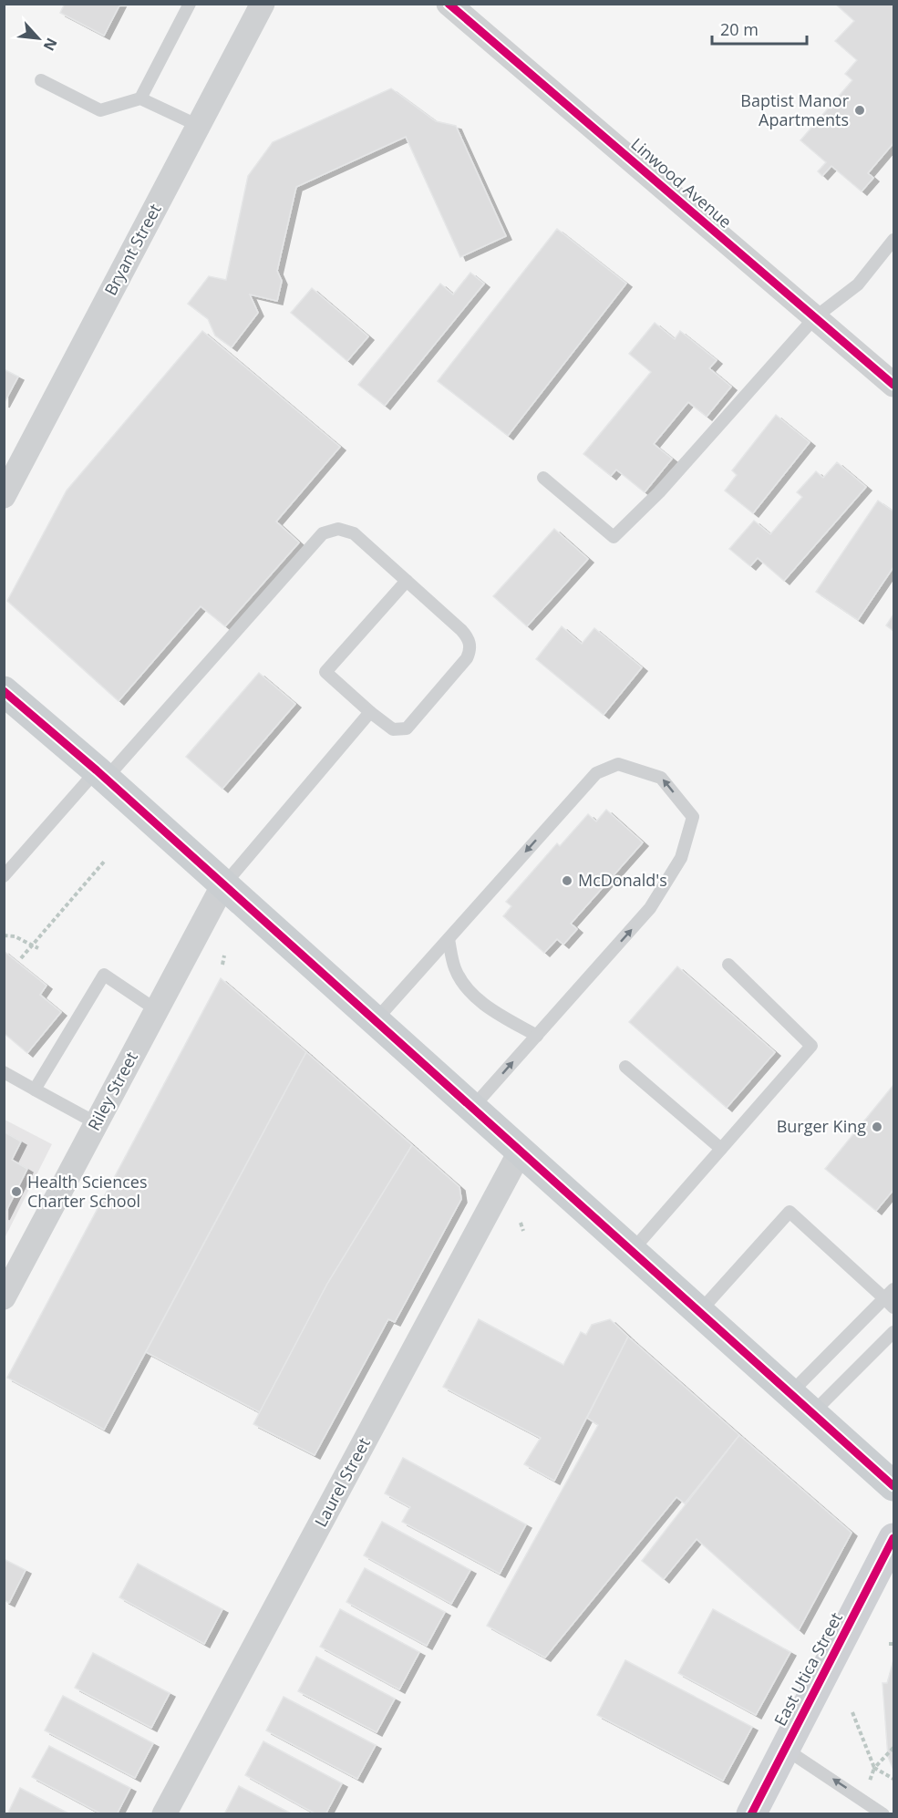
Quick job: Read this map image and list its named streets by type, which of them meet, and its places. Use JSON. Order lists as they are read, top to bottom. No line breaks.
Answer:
{"streets":{"street":["Linwood Avenue","Bryant Street","Riley Street","Laurel Street","East Utica Street"]},"places":["Baptist Manor Apartments","McDonald's","Burger King","Health Sciences Charter School"],"scale_bar":"20 m","north":"bottom right"}
